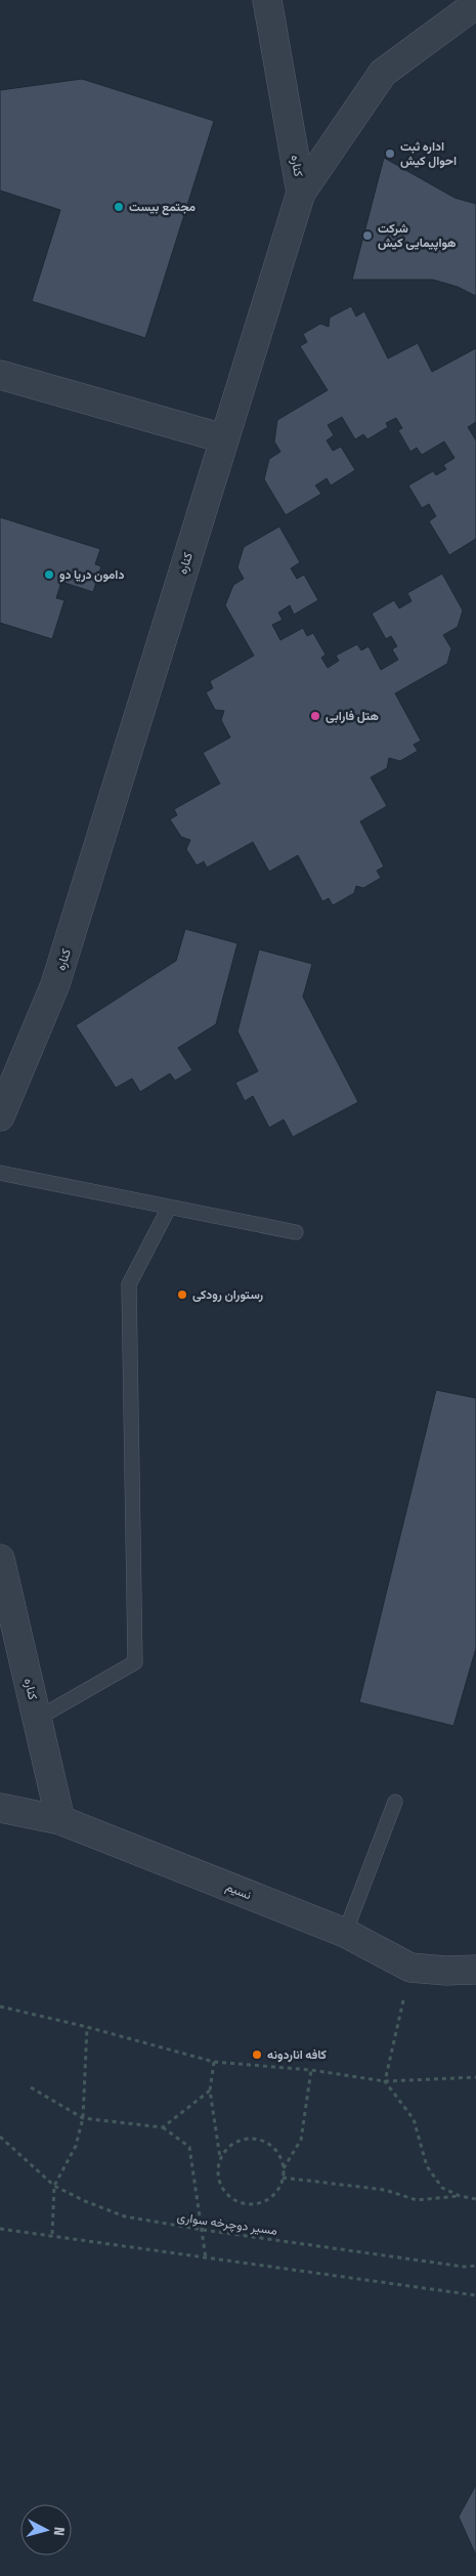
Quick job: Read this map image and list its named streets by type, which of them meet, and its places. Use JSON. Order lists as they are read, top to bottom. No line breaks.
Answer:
{"streets":{"street":["کناره","نسیم"],"path":["مسیر دوچرخه سواری"]},"crossings":[["کناره","نسیم"]],"places":["اداره ثبت احوال کیش","مجتمع بیست","شرکت هواپیمایی کیش","دامون دریا دو","هتل فارابی","رستوران رودکی","کافه اناردونه"],"north":"right"}
